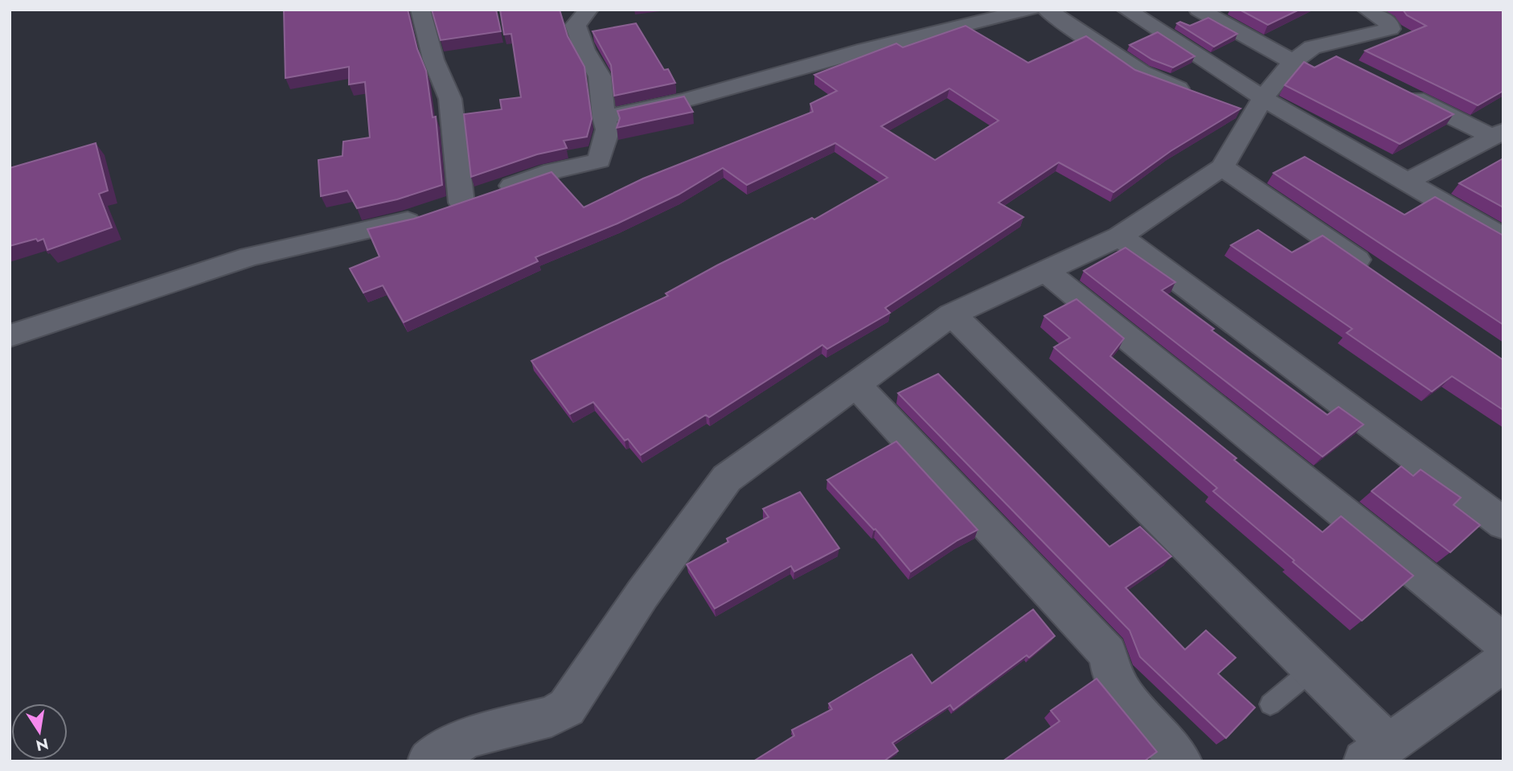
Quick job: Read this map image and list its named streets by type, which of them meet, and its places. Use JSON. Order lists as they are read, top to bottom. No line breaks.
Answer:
{"north":"bottom"}
